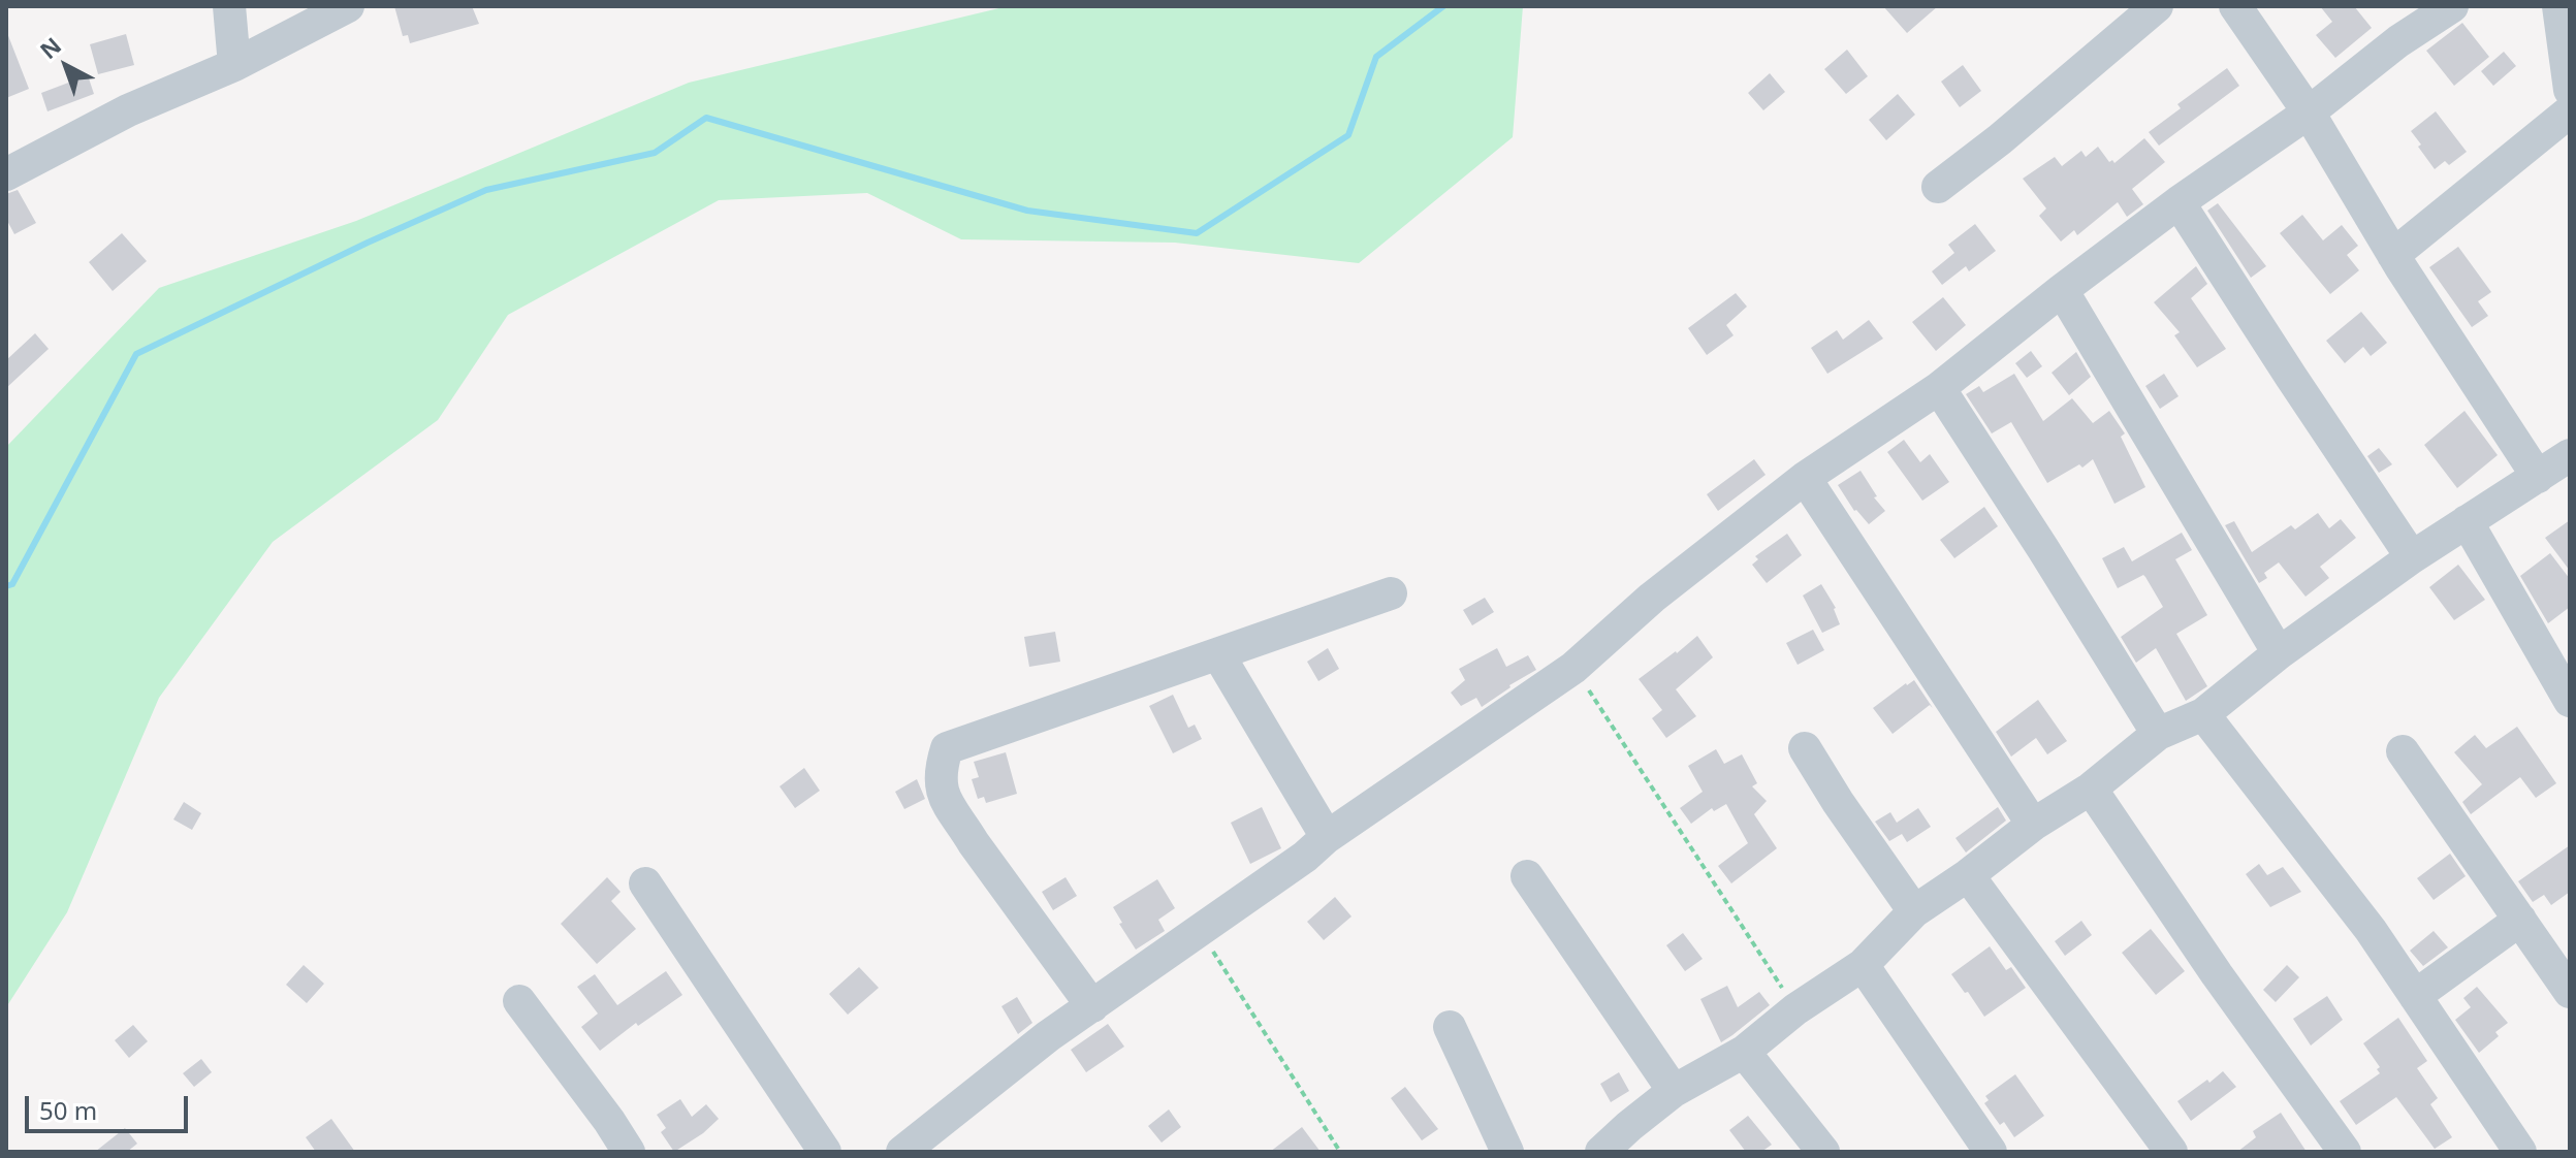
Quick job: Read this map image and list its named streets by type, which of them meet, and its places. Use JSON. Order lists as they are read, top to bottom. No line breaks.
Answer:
{"scale_bar":"50 m","north":"top left"}
